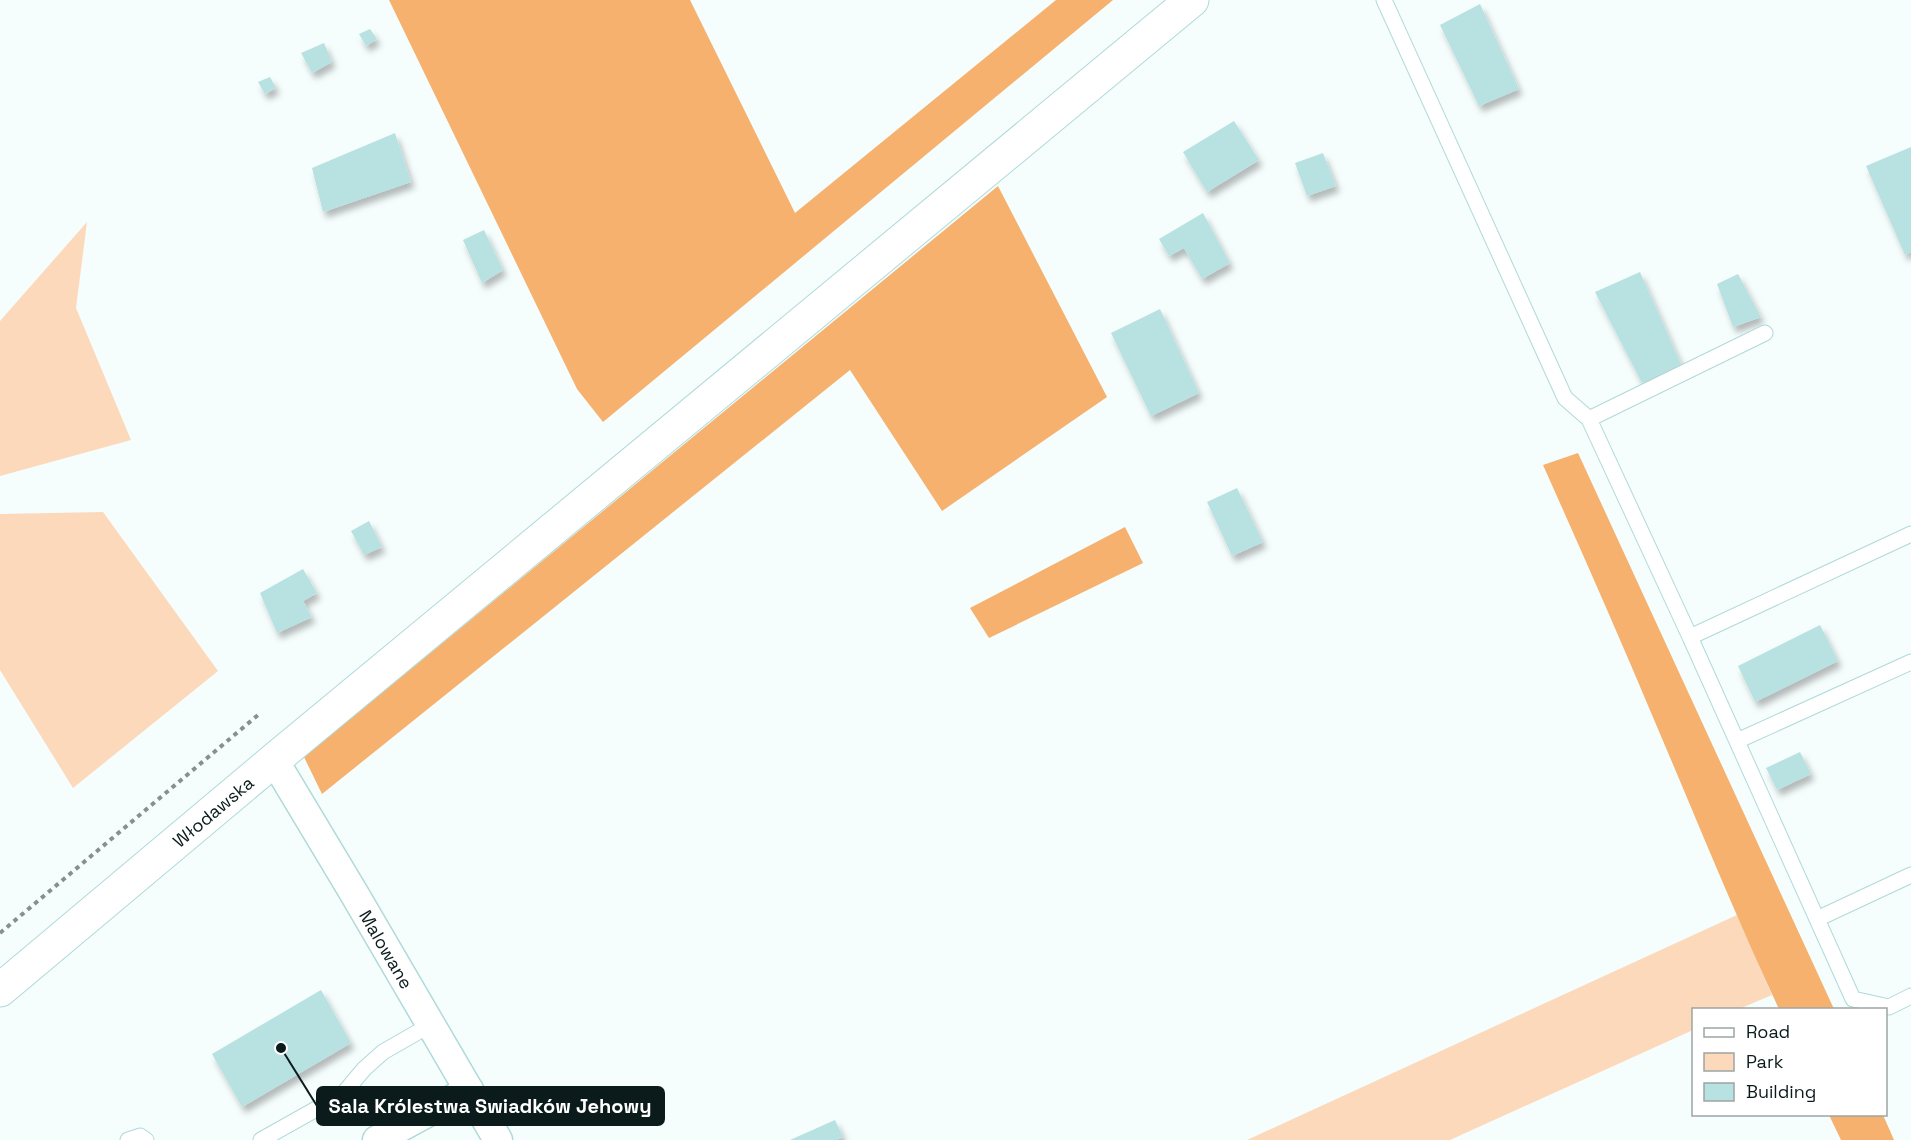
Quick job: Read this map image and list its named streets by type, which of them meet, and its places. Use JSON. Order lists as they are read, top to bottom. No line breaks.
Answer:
{"streets":{"main road":["Włodawska"],"street":["Malowane"]},"crossings":[["Włodawska","Malowane"]],"places":["Sala Królestwa Swiadków Jehowy"],"legend":["Road","Park","Building"]}
